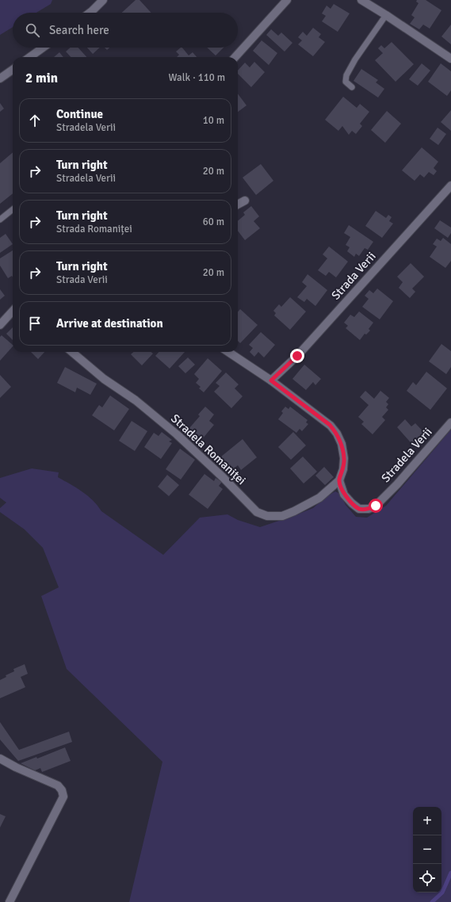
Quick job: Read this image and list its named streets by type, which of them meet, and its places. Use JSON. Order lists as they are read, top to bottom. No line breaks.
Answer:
{"streets":{"street":["Strada Verii","Stradela Romaniței","Stradela Verii"]},"crossings":[["Stradela Romaniței","Stradela Verii"]],"page":{"search":"Search here","heading":["2 min","Walk · 110 m"],"list":[["Continue","Stradela Verii","10 m"],["Turn right","Stradela Verii","20 m"],["Turn right","Strada Romaniței","60 m"],["Turn right","Strada Verii","20 m"],"Arrive at destination"],"map_buttons":["+","−"]}}
